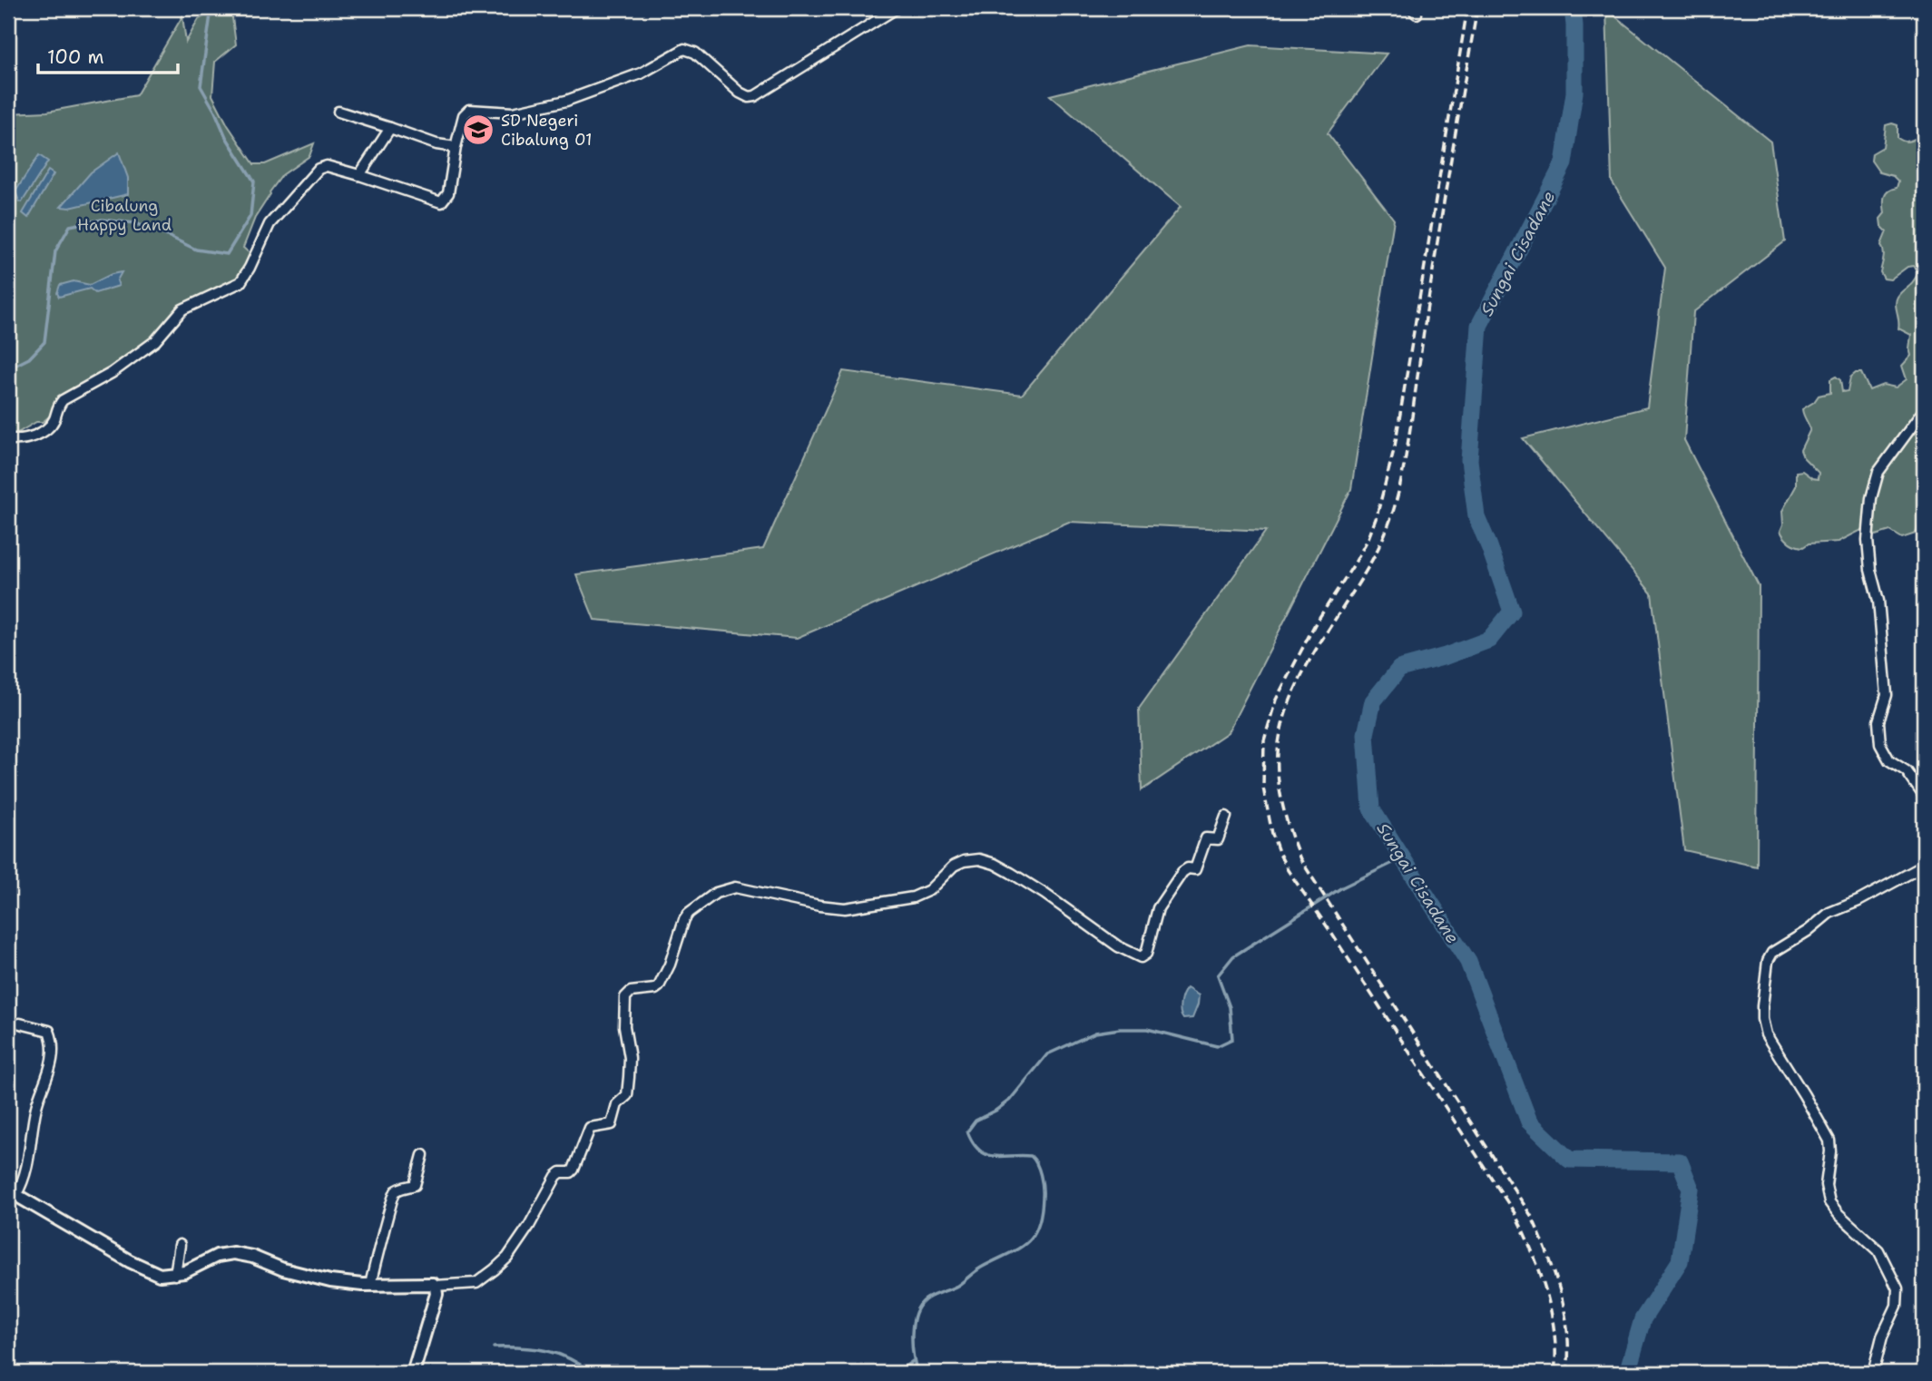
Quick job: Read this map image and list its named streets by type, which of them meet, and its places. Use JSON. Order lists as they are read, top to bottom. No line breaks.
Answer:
{"water":["Sungai Cisadane"],"parks":["Cibalung Happy Land"],"places":{"school or university":["SD Negeri Cibalung 01"]},"scale_bar":"100 m"}
